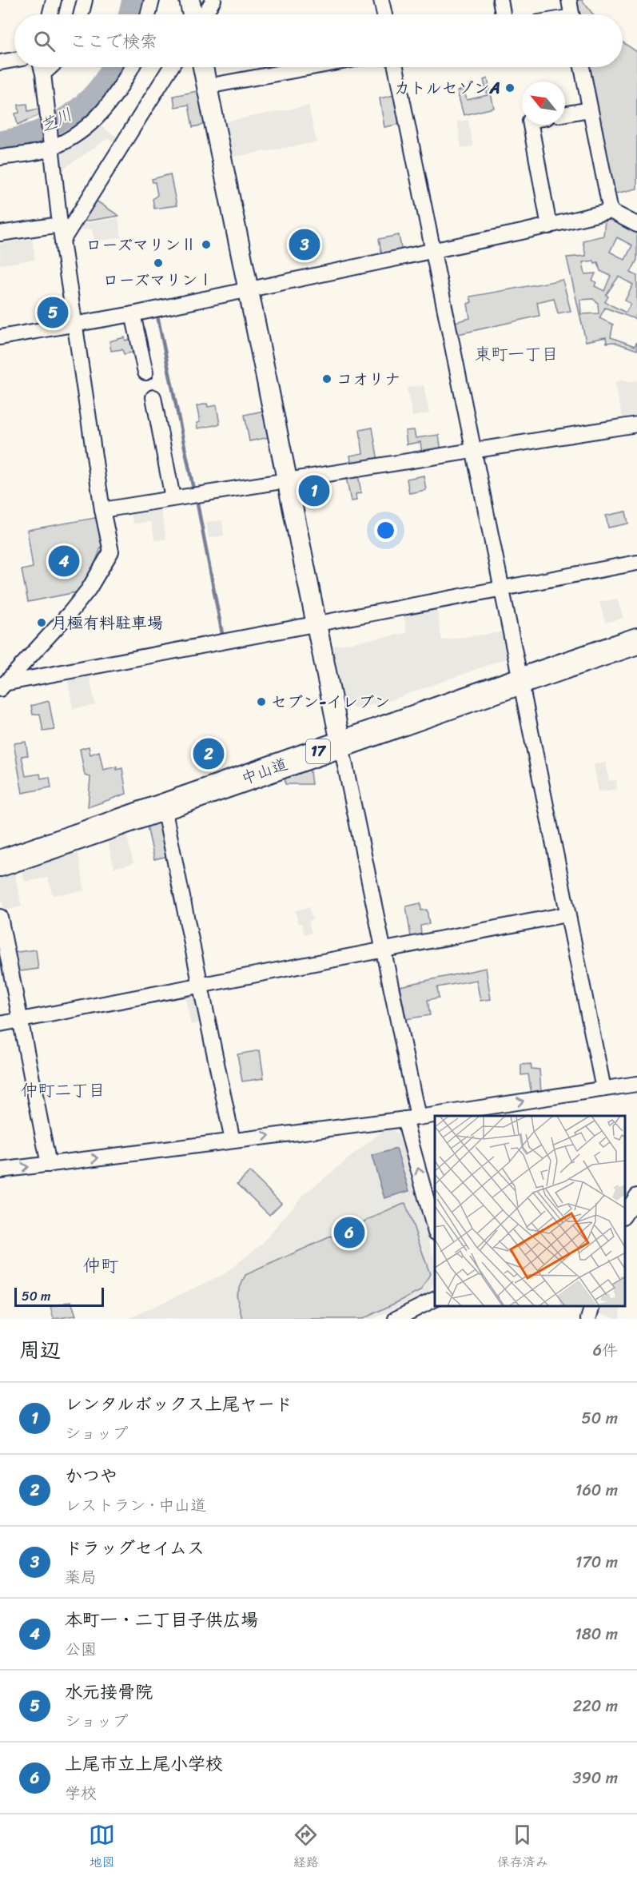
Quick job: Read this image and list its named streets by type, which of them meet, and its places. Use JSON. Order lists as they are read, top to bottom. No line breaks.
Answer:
{"streets":{"highway":["17","中山道"]},"districts":["東町一丁目","仲町二丁目","仲町"],"water":["芝川"],"places":["カトルセゾンA","ローズマリンⅡ","ローズマリンⅠ","コオリナ","月極有料駐車場","セブン-イレブン"],"scale_bar":"50 m","north":"top left","page":{"search":"ここで検索","pins":["3","5","1","4","2","6"],"scale":"50 m","heading":["周辺","6件"],"list":[{"mark":"1","name":"レンタルボックス上尾ヤード","note":"ショップ","value":"50 m"},{"mark":"2","name":"かつや","note":"レストラン · 中山道","value":"160 m"},{"mark":"3","name":"ドラッグセイムス","note":"薬局","value":"170 m"},{"mark":"4","name":"本町一・二丁目子供広場","note":"公園","value":"180 m"},{"mark":"5","name":"水元接骨院","note":"ショップ","value":"220 m"},{"mark":"6","name":"上尾市立上尾小学校","note":"学校","value":"390 m"}],"nav":["地図","経路","保存済み"]}}
